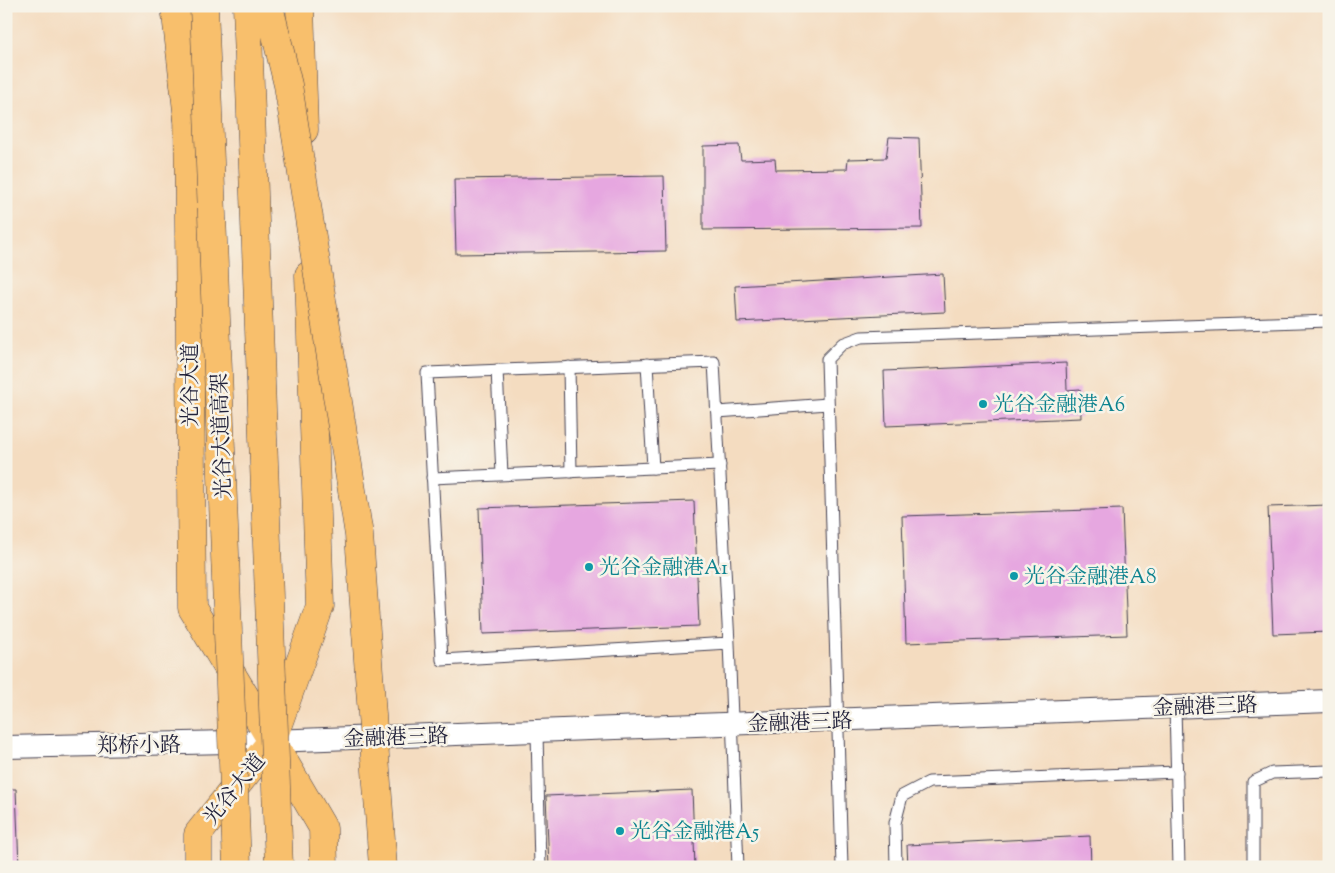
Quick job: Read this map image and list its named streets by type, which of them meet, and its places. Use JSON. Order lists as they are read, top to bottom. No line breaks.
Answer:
{"streets":{"main road":["光谷大道","光谷大道高架"],"street":["金融港三路","郑桥小路"]},"crossings":[["光谷大道","金融港三路"],["光谷大道","郑桥小路"],["金融港三路","郑桥小路"]],"places":["光谷金融港A6","光谷金融港A1","光谷金融港A8","光谷金融港A5"]}
